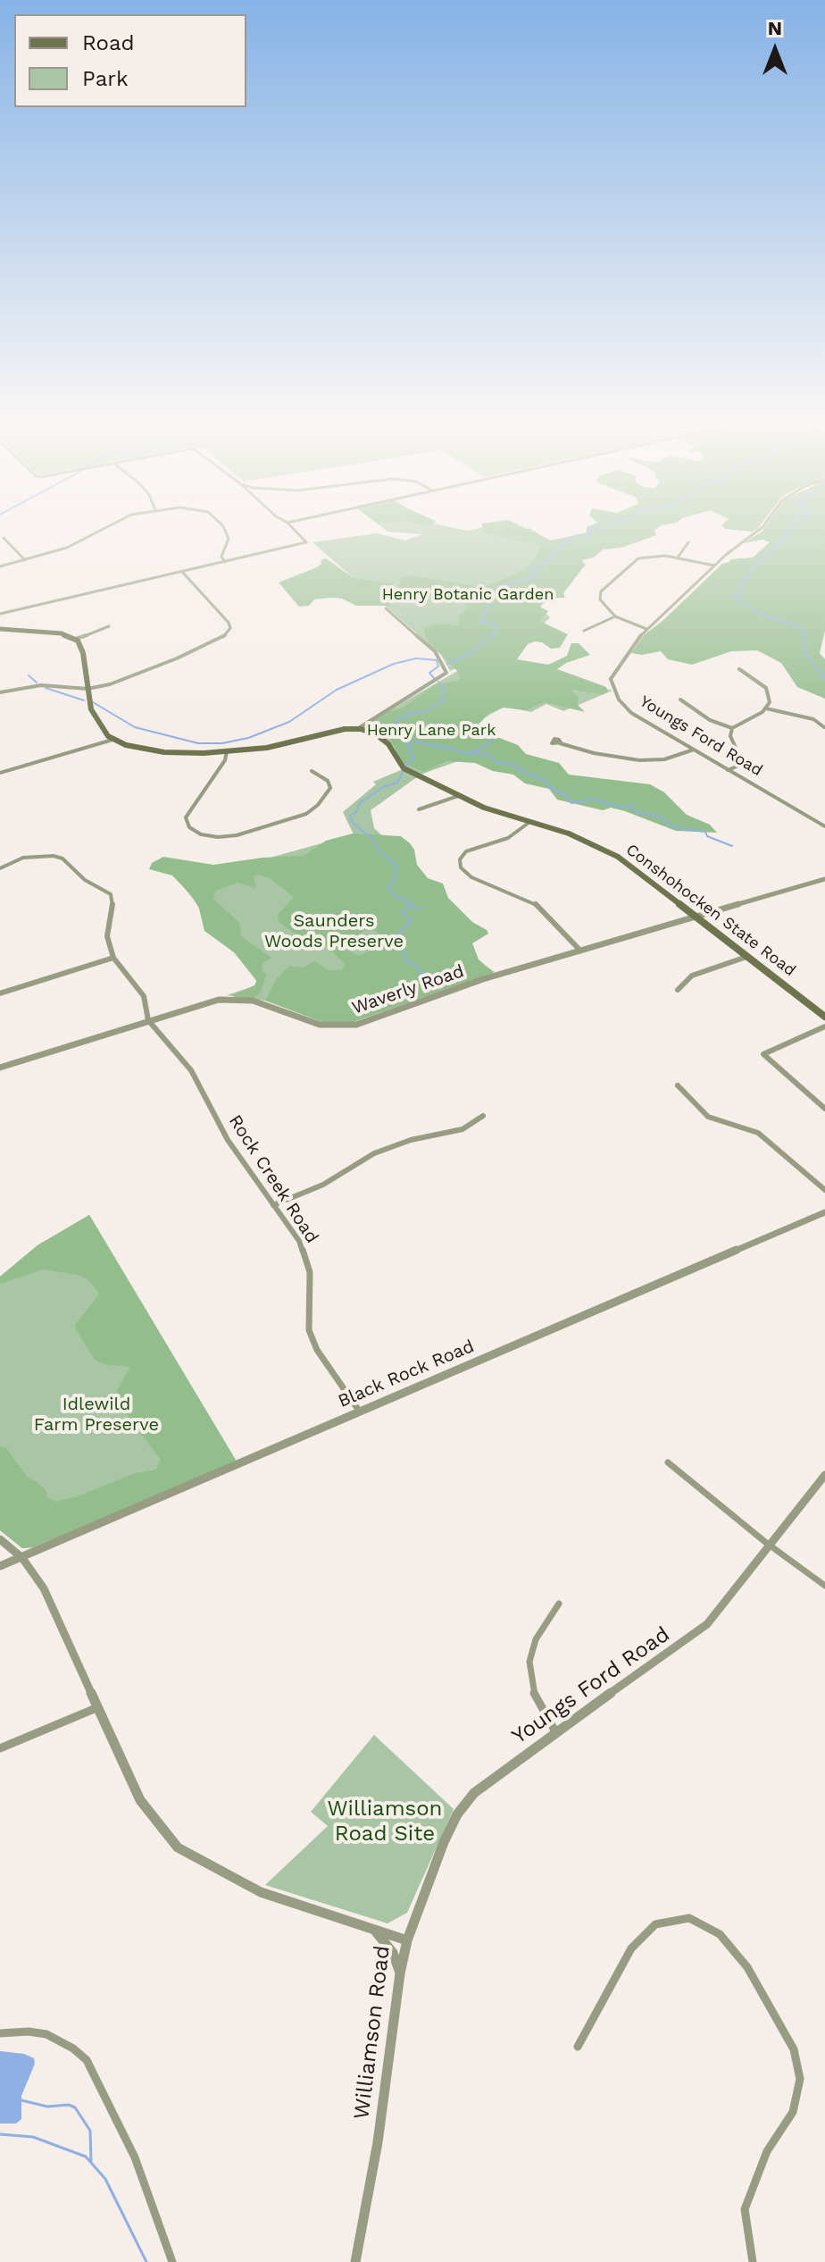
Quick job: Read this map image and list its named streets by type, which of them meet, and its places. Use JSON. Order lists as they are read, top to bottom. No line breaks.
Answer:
{"streets":{"main road":["Conshohocken State Road"],"street":["Youngs Ford Road","Waverly Road","Rock Creek Road","Black Rock Road","Williamson Road"]},"crossings":[["Youngs Ford Road","Williamson Road"],["Conshohocken State Road","Waverly Road"],["Waverly Road","Rock Creek Road"],["Rock Creek Road","Black Rock Road"],["Black Rock Road","Williamson Road"]],"parks":["Henry Botanic Garden","Henry Lane Park","Saunders Woods Preserve","Idlewild Farm Preserve","Williamson Road Site"],"legend":["Road","Park"],"north":"top"}
